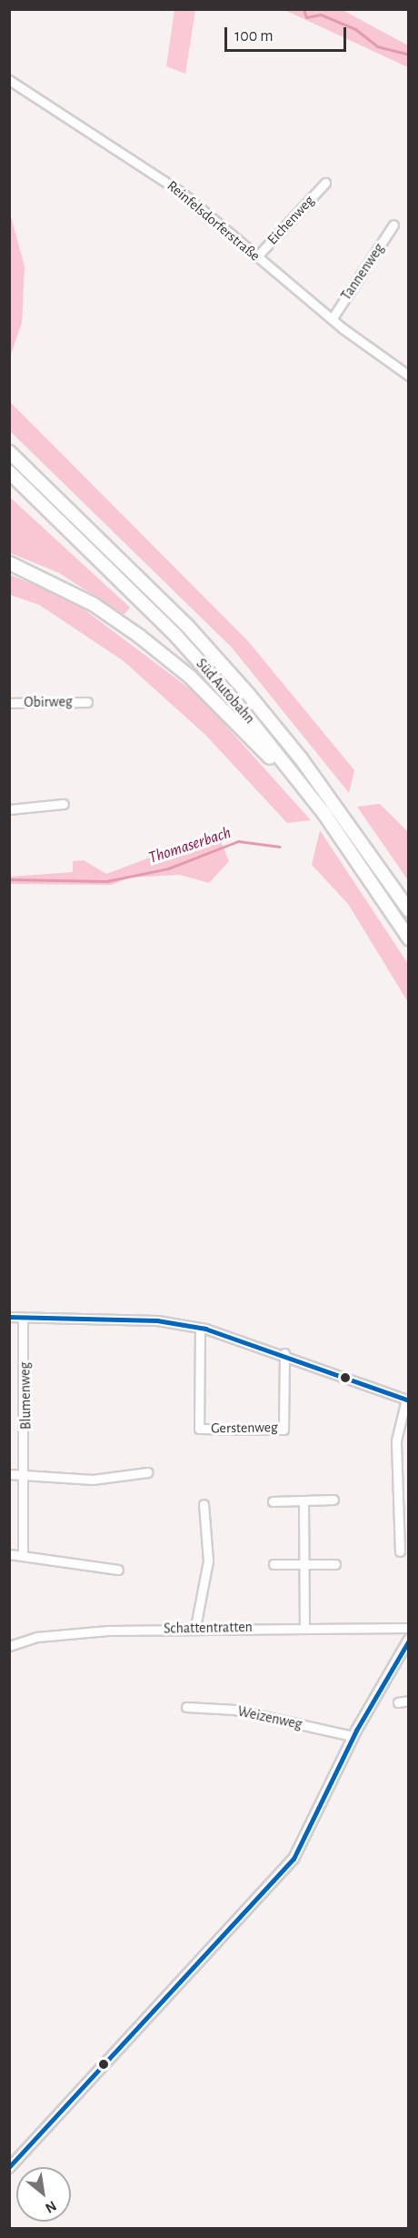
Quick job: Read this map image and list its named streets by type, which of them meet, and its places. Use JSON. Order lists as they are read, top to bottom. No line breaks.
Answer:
{"streets":{"highway":["Süd Autobahn"],"street":["Eichenweg","Reinfelsdorferstraße","Tannenweg","Obirweg","Blumenweg","Gerstenweg","Schattentratten","Weizenweg"]},"crossings":[["Eichenweg","Reinfelsdorferstraße"],["Reinfelsdorferstraße","Tannenweg"]],"water":["Thomaserbach"],"scale_bar":"100 m","north":"bottom right"}
